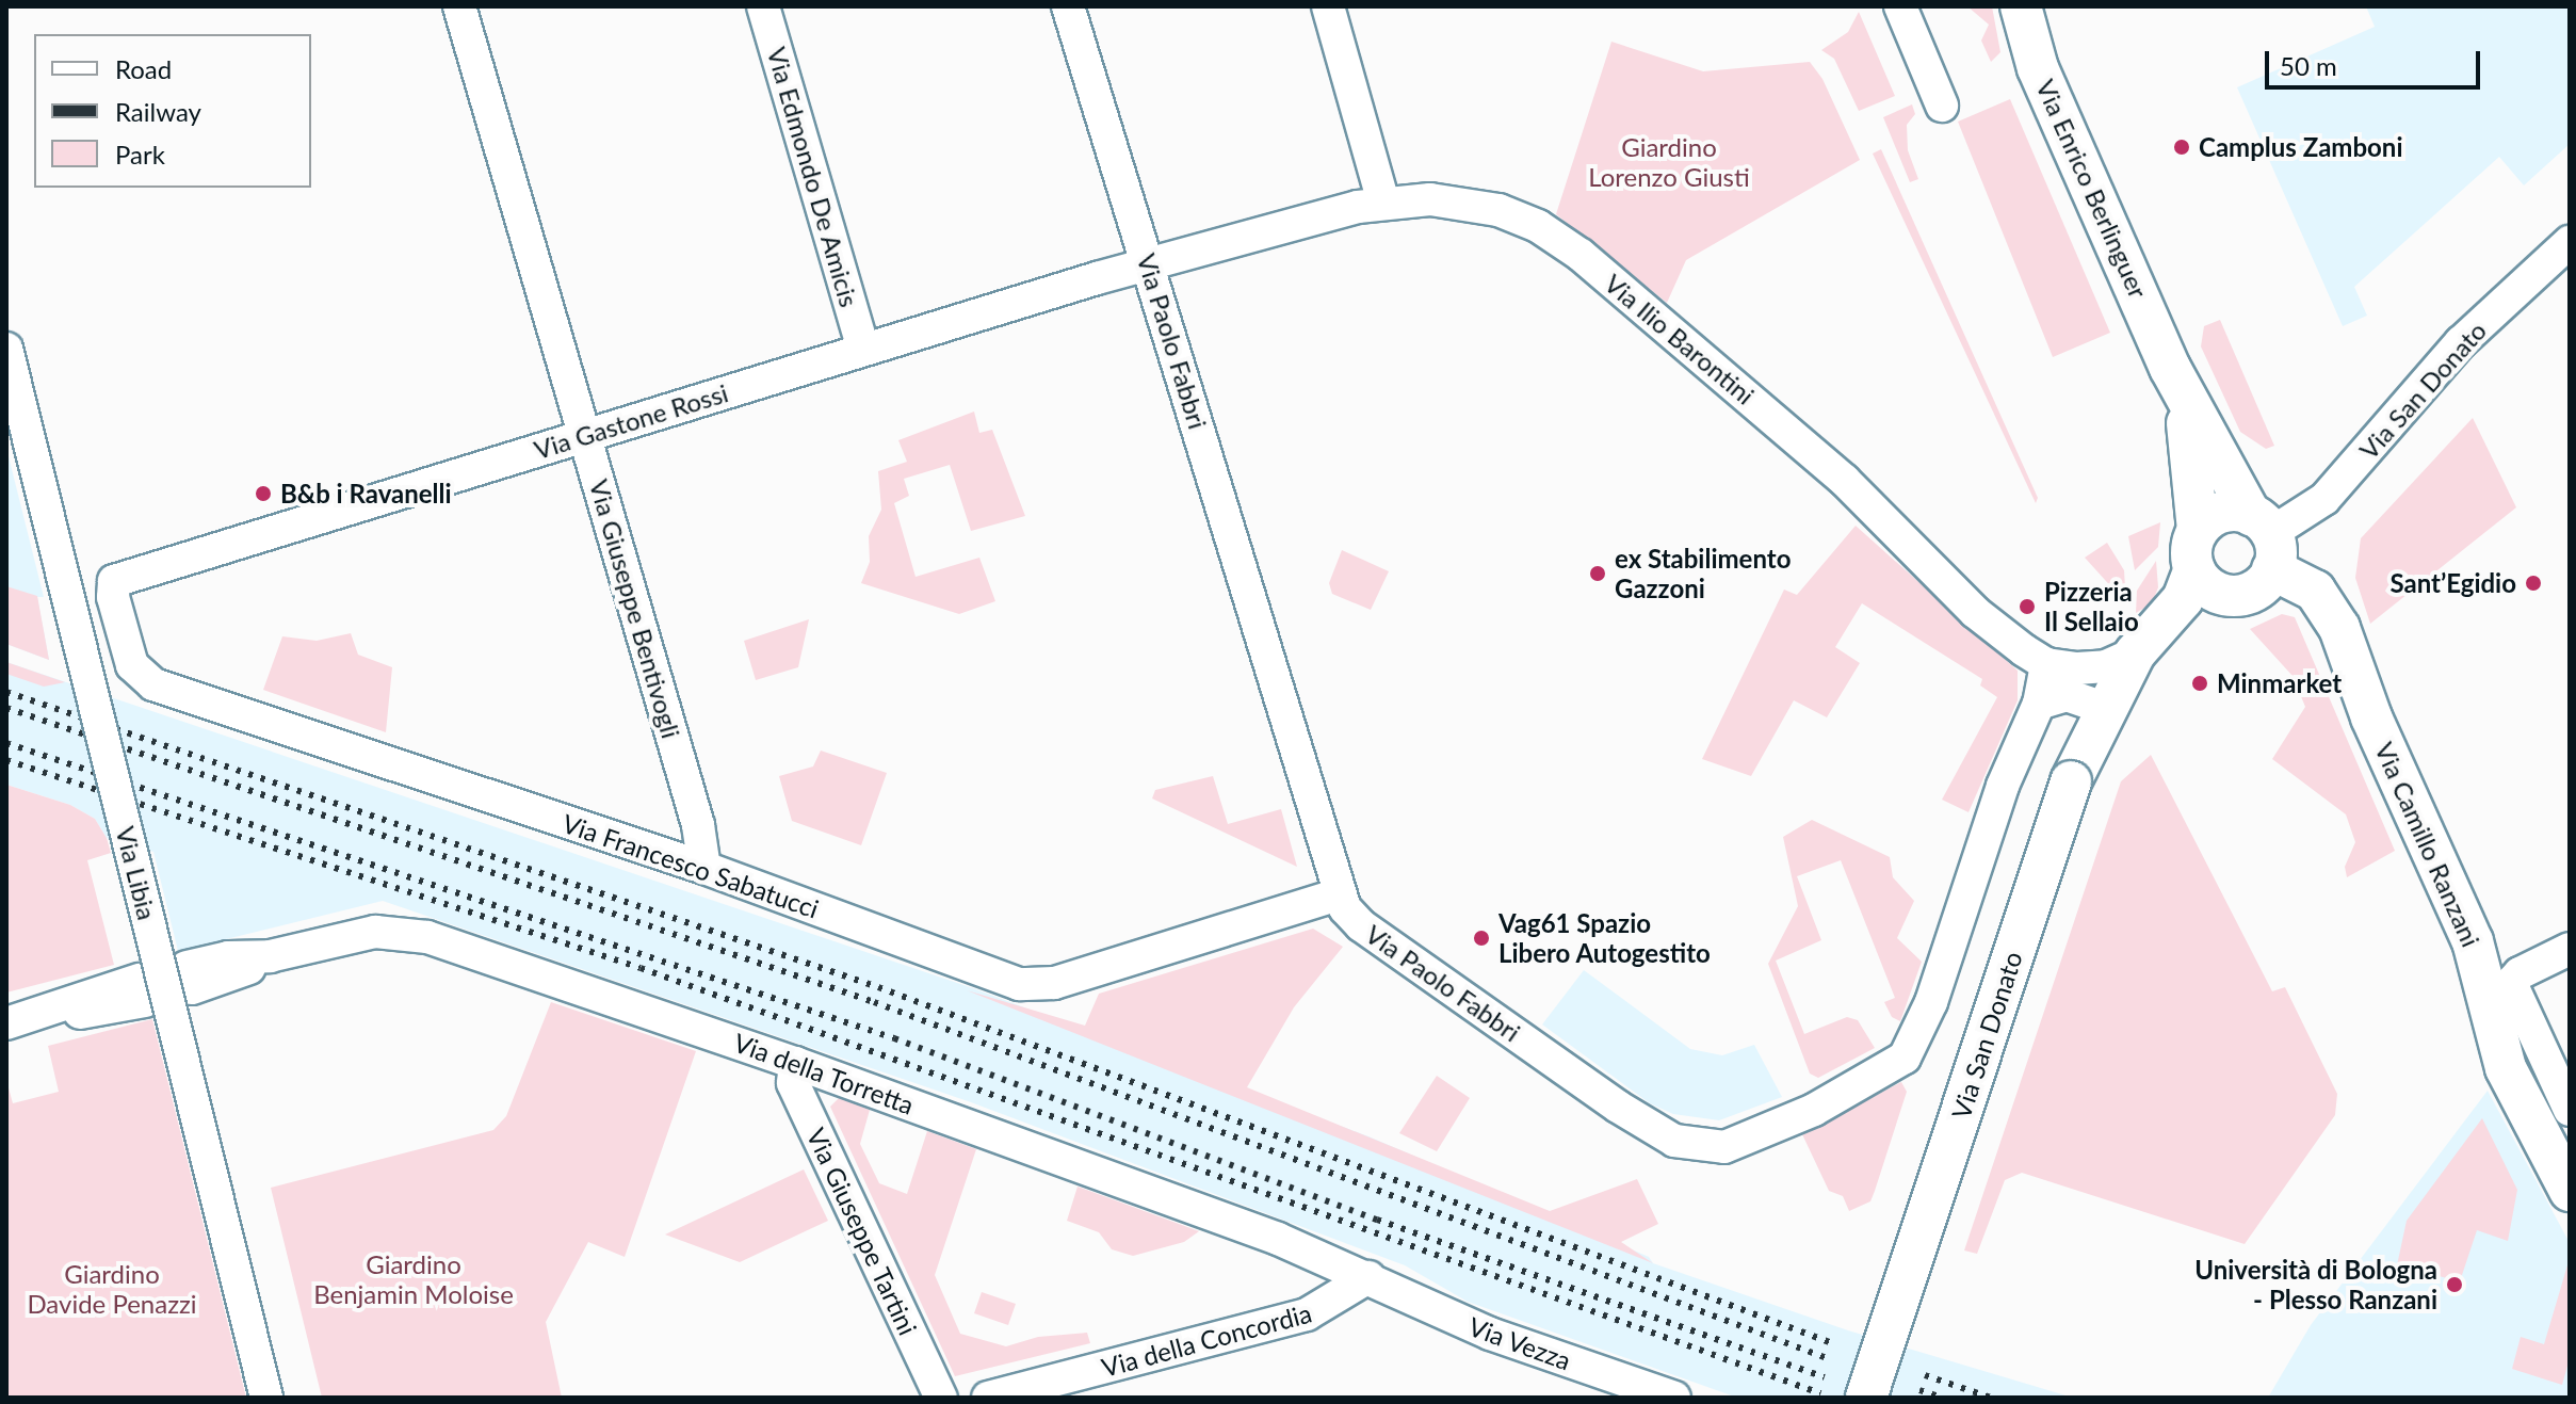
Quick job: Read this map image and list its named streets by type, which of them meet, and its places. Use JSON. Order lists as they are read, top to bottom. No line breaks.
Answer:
{"streets":{"main road":["Via Enrico Berlinguer","Via San Donato","Via Camillo Ranzani"],"street":["Via Edmondo De Amicis","Via Ilio Barontini","Via Paolo Fabbri","Via Gastone Rossi","Via Giuseppe Bentivogli","Via Francesco Sabatucci","Via Libia","Via della Torretta","Via Giuseppe Tartini","Via della Concordia","Via Vezza"]},"crossings":[["Via Edmondo De Amicis","Via Gastone Rossi"],["Via Enrico Berlinguer","Via San Donato"],["Via Enrico Berlinguer","Via Camillo Ranzani"],["Via Ilio Barontini","Via Paolo Fabbri"],["Via Ilio Barontini","Via Gastone Rossi"],["Via Paolo Fabbri","Via Gastone Rossi"],["Via Paolo Fabbri","Via Francesco Sabatucci"],["Via San Donato","Via Camillo Ranzani"],["Via Gastone Rossi","Via Giuseppe Bentivogli"],["Via Gastone Rossi","Via Francesco Sabatucci"],["Via Giuseppe Bentivogli","Via Francesco Sabatucci"],["Via della Torretta","Via Giuseppe Tartini"],["Via della Torretta","Via della Concordia"],["Via della Torretta","Via Vezza"],["Via della Concordia","Via Vezza"]],"parks":["Giardino Lorenzo Giusti","Giardino Benjamin Moloise","Giardino Davide Penazzi"],"places":["Camplus Zamboni","B&b i Ravanelli","ex Stabilimento Gazzoni","Sant’Egidio","Pizzeria Il Sellaio","Minmarket","Vag61 Spazio Libero Autogestito","Università di Bologna - Plesso Ranzani"],"legend":["Road","Railway","Park"],"scale_bar":"50 m"}
